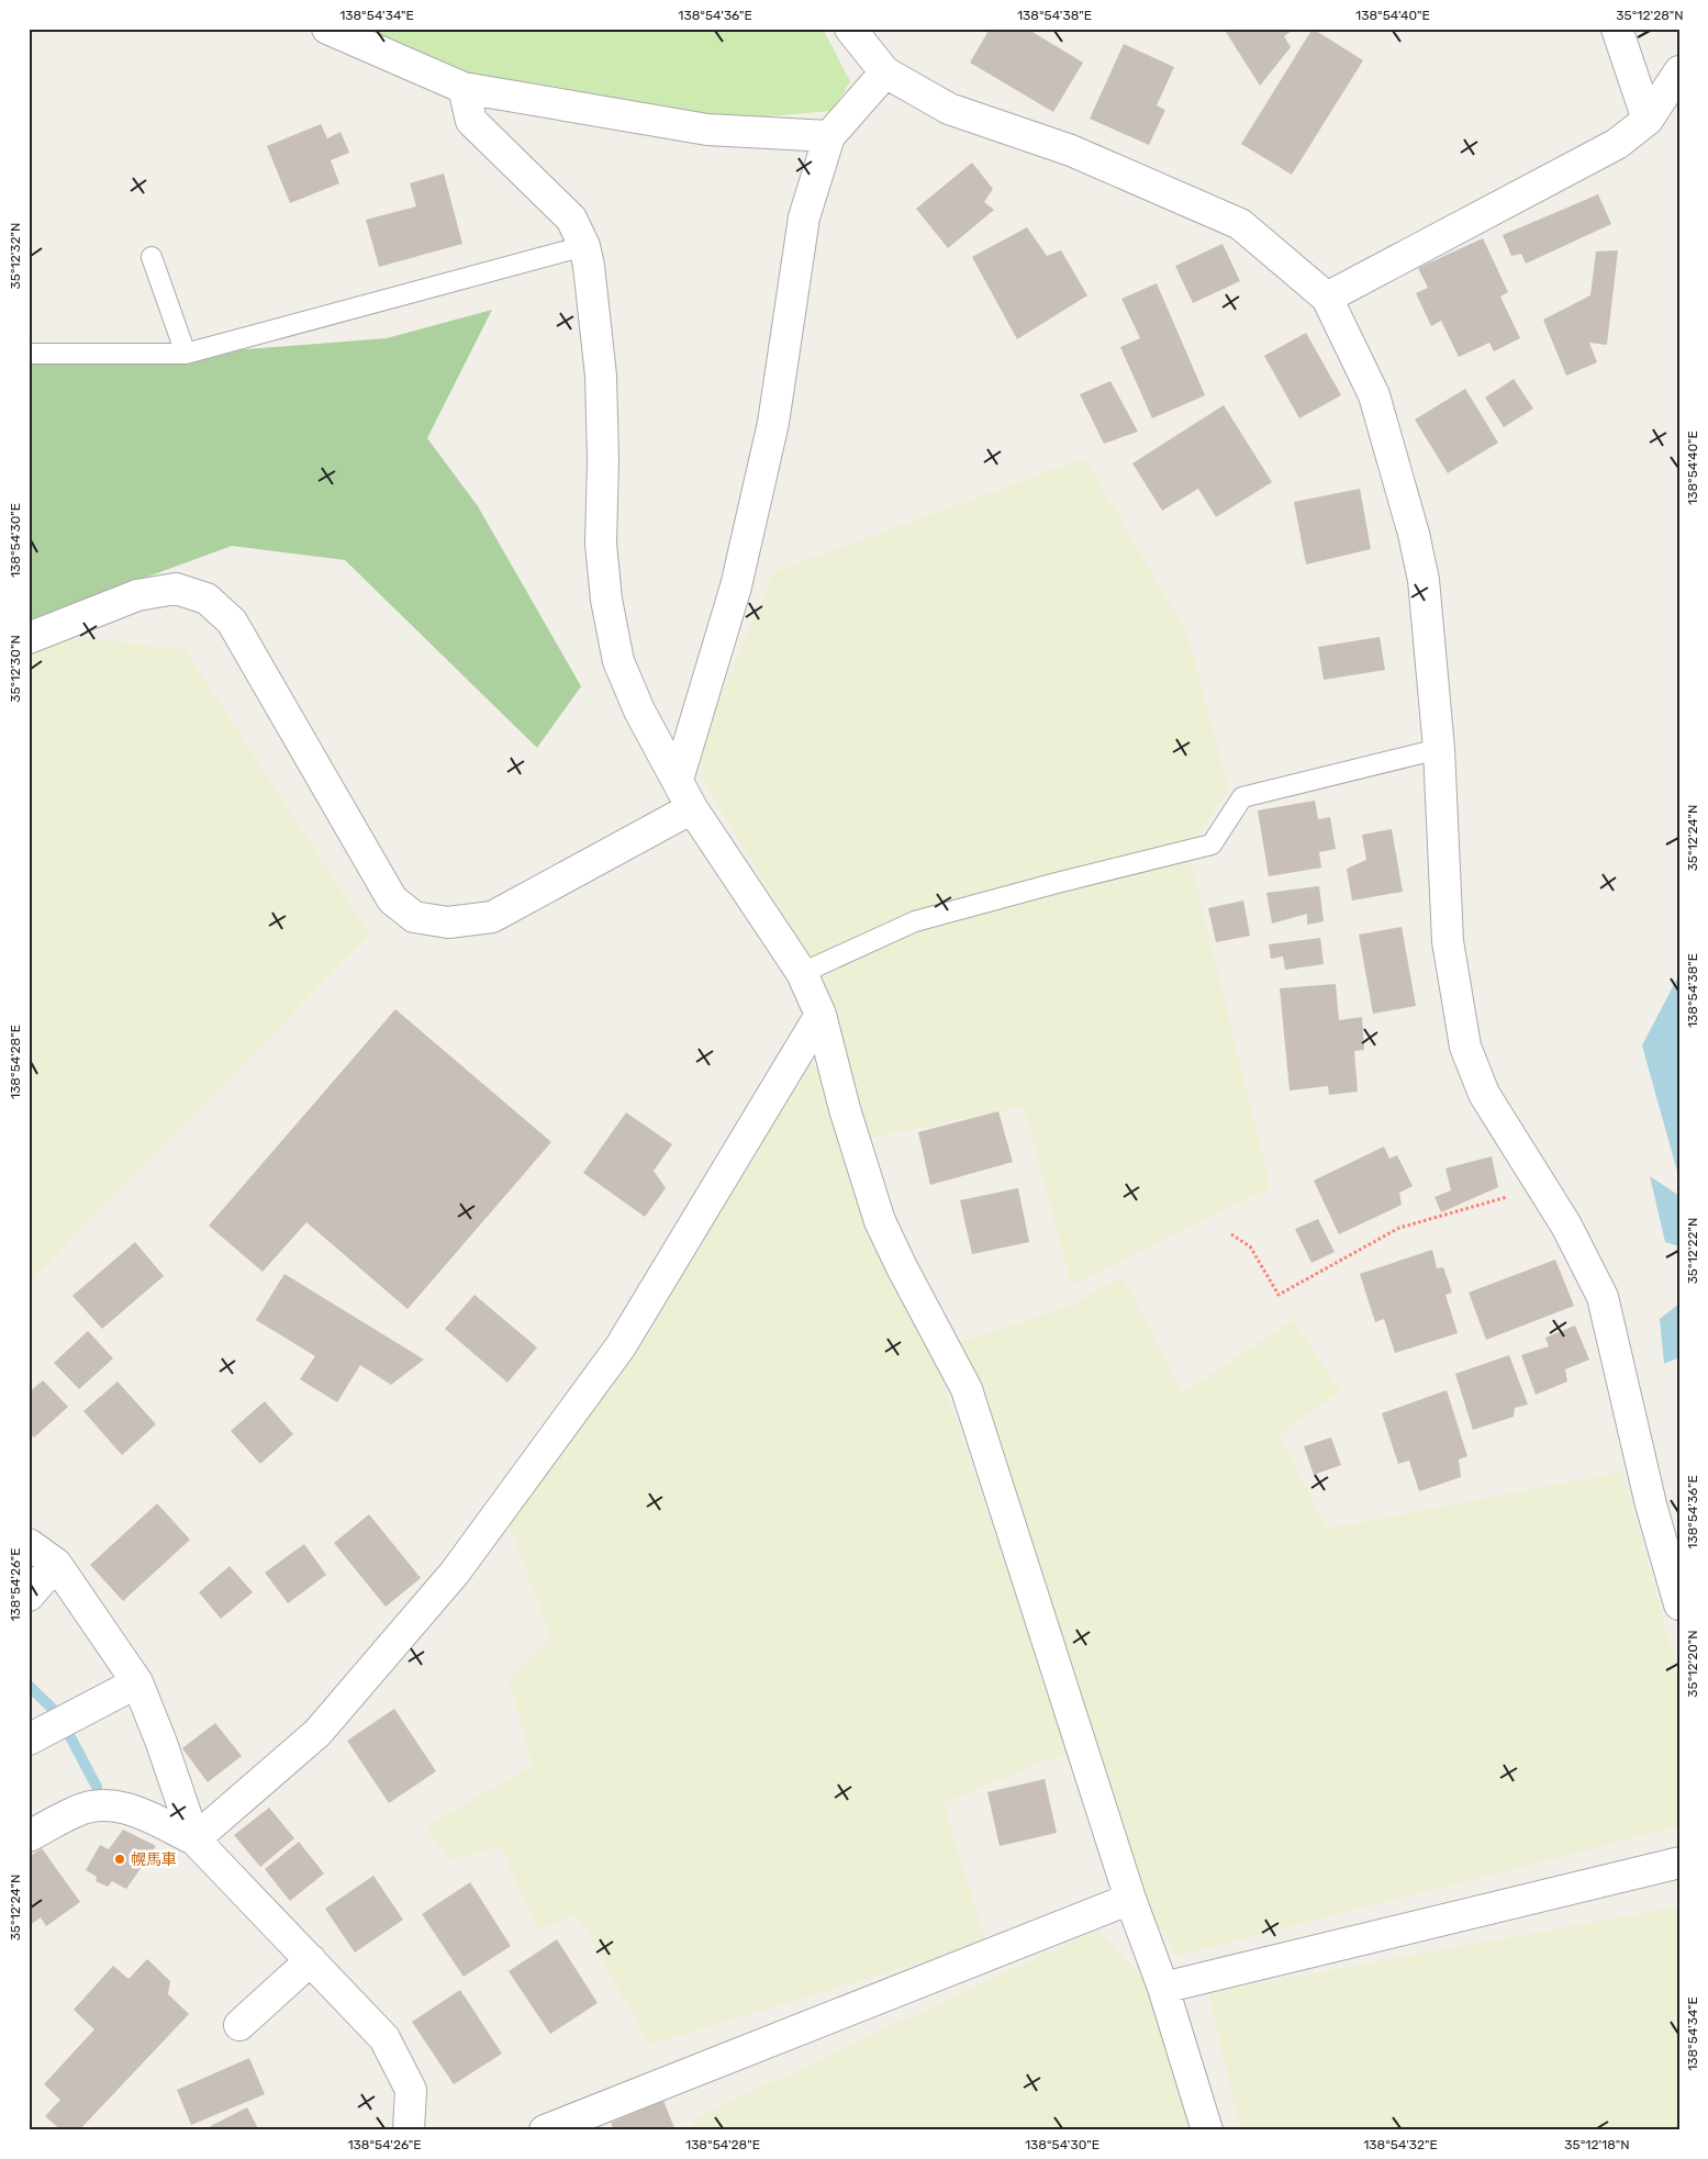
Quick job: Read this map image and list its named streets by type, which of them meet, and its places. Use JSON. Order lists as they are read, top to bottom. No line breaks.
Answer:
{"places":["幌馬車"],"coordinates":["138°54'34\"E","138°54'36\"E","138°54'38\"E","138°54'40\"E","35°12'28\"N","35°12'32\"N","138°54'30\"E","35°12'30\"N","35°12'24\"N","138°54'28\"E","35°12'22\"N","138°54'26\"E","35°12'20\"N","138°54'32\"E","35°12'18\"N"]}
